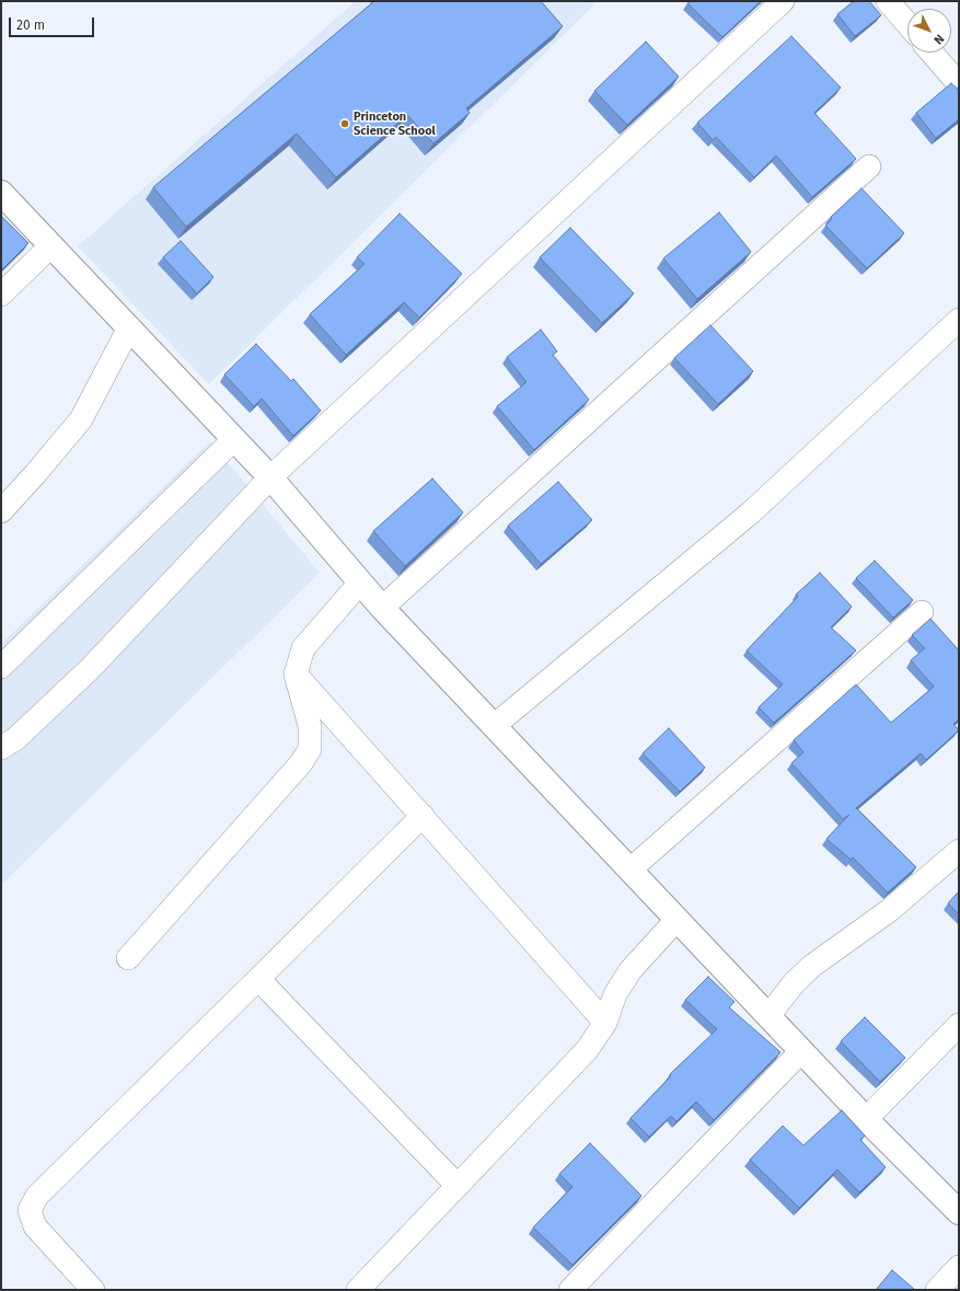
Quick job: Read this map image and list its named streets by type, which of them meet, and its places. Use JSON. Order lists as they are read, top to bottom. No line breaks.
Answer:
{"places":["Princeton Science School"],"scale_bar":"20 m","north":"bottom right"}
